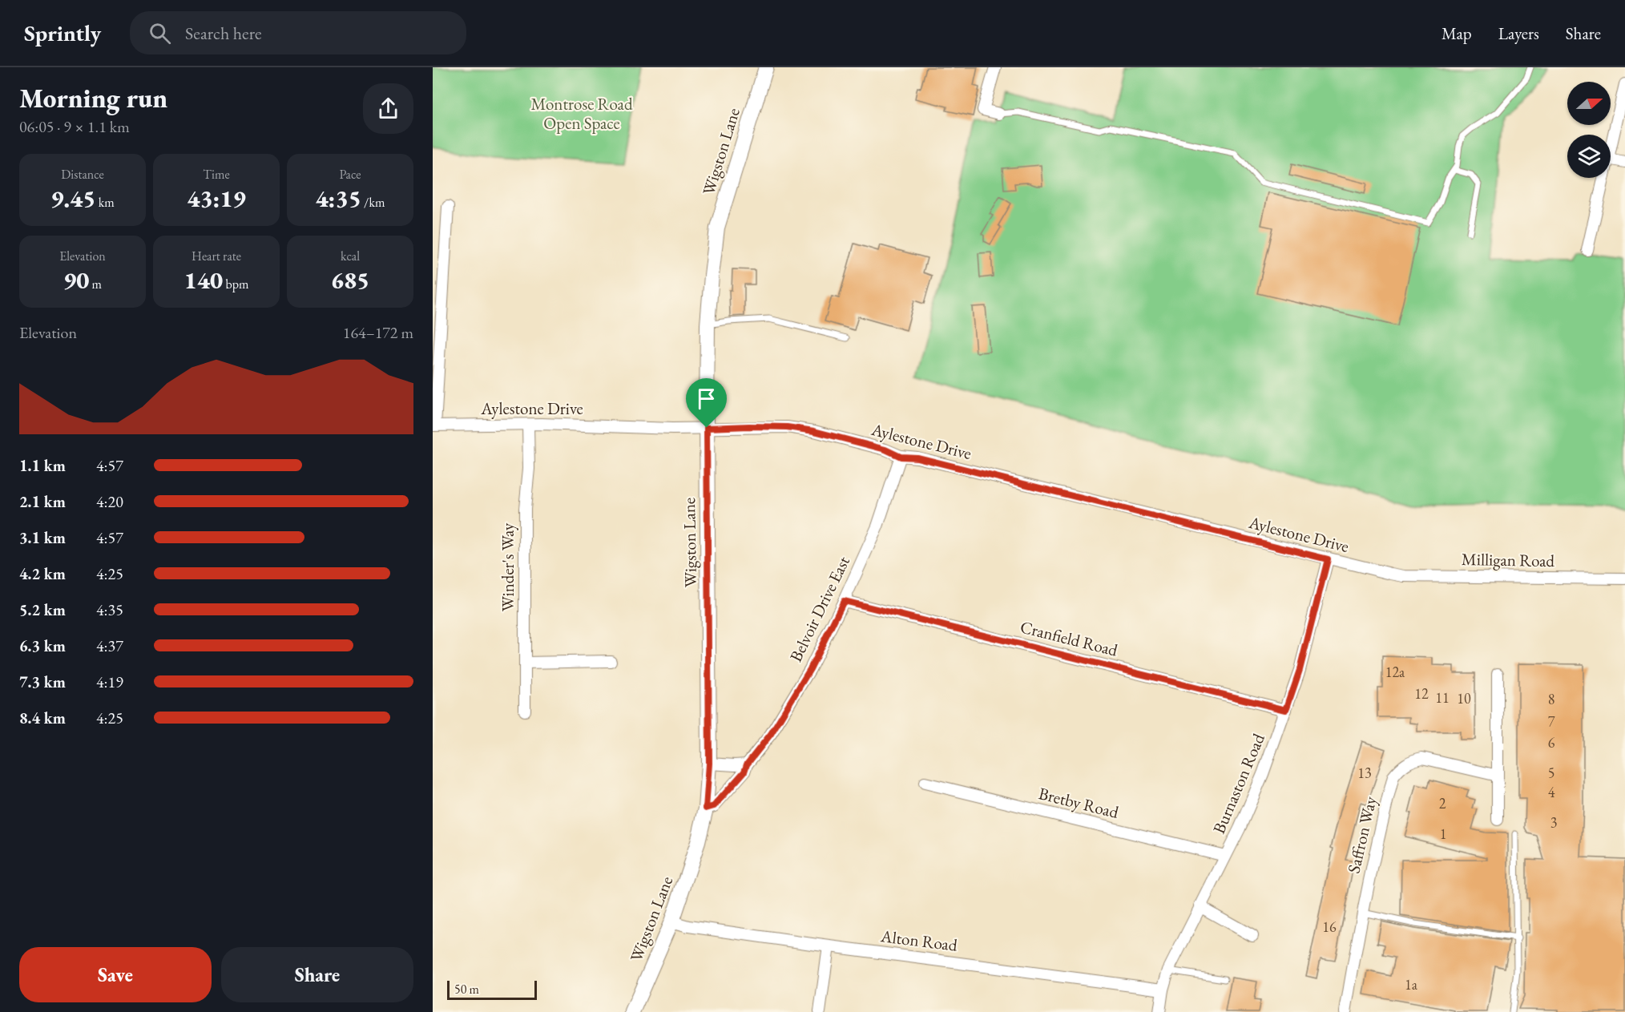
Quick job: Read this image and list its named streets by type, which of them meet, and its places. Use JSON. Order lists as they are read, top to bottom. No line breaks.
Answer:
{"streets":{"street":["Wigston Lane","Aylestone Drive","Milligan Road","Winder's Way","Belvoir Drive East","Cranfield Road","Burnaston Road","Bretby Road","Saffron Way","Alton Road"]},"crossings":[["Wigston Lane","Aylestone Drive"],["Wigston Lane","Belvoir Drive East"],["Wigston Lane","Alton Road"],["Aylestone Drive","Milligan Road"],["Aylestone Drive","Winder's Way"],["Aylestone Drive","Belvoir Drive East"],["Aylestone Drive","Burnaston Road"],["Belvoir Drive East","Cranfield Road"],["Cranfield Road","Burnaston Road"],["Burnaston Road","Bretby Road"],["Burnaston Road","Alton Road"]],"parks":["Montrose Road Open Space"],"house_numbers":["12a","12","11","10","8","7","6","13","5","4","2","3","1","16","1a"],"scale_bar":"50 m","north":"right","page":{"header":"Sprintly","search":"Search here","nav":["Map","Layers","Share"],"heading":["Morning run","06:05 · 9 × 1.1 km"],"stats":[["Distance","9.45 km"],["Time","43:19"],["Pace","4:35 /km"],["Elevation","90 m"],["Heart rate","140 bpm"],["kcal","685"]],"chart":["Elevation","164–172 m"],"list":[{"name":"1.1 km","note":"4:57"},{"name":"2.1 km","note":"4:20"},{"name":"3.1 km","note":"4:57"},{"name":"4.2 km","note":"4:25"},{"name":"5.2 km","note":"4:35"},{"name":"6.3 km","note":"4:37"},{"name":"7.3 km","note":"4:19"},{"name":"8.4 km","note":"4:25"}],"buttons":["Save","Share"],"scale":"50 m"}}
